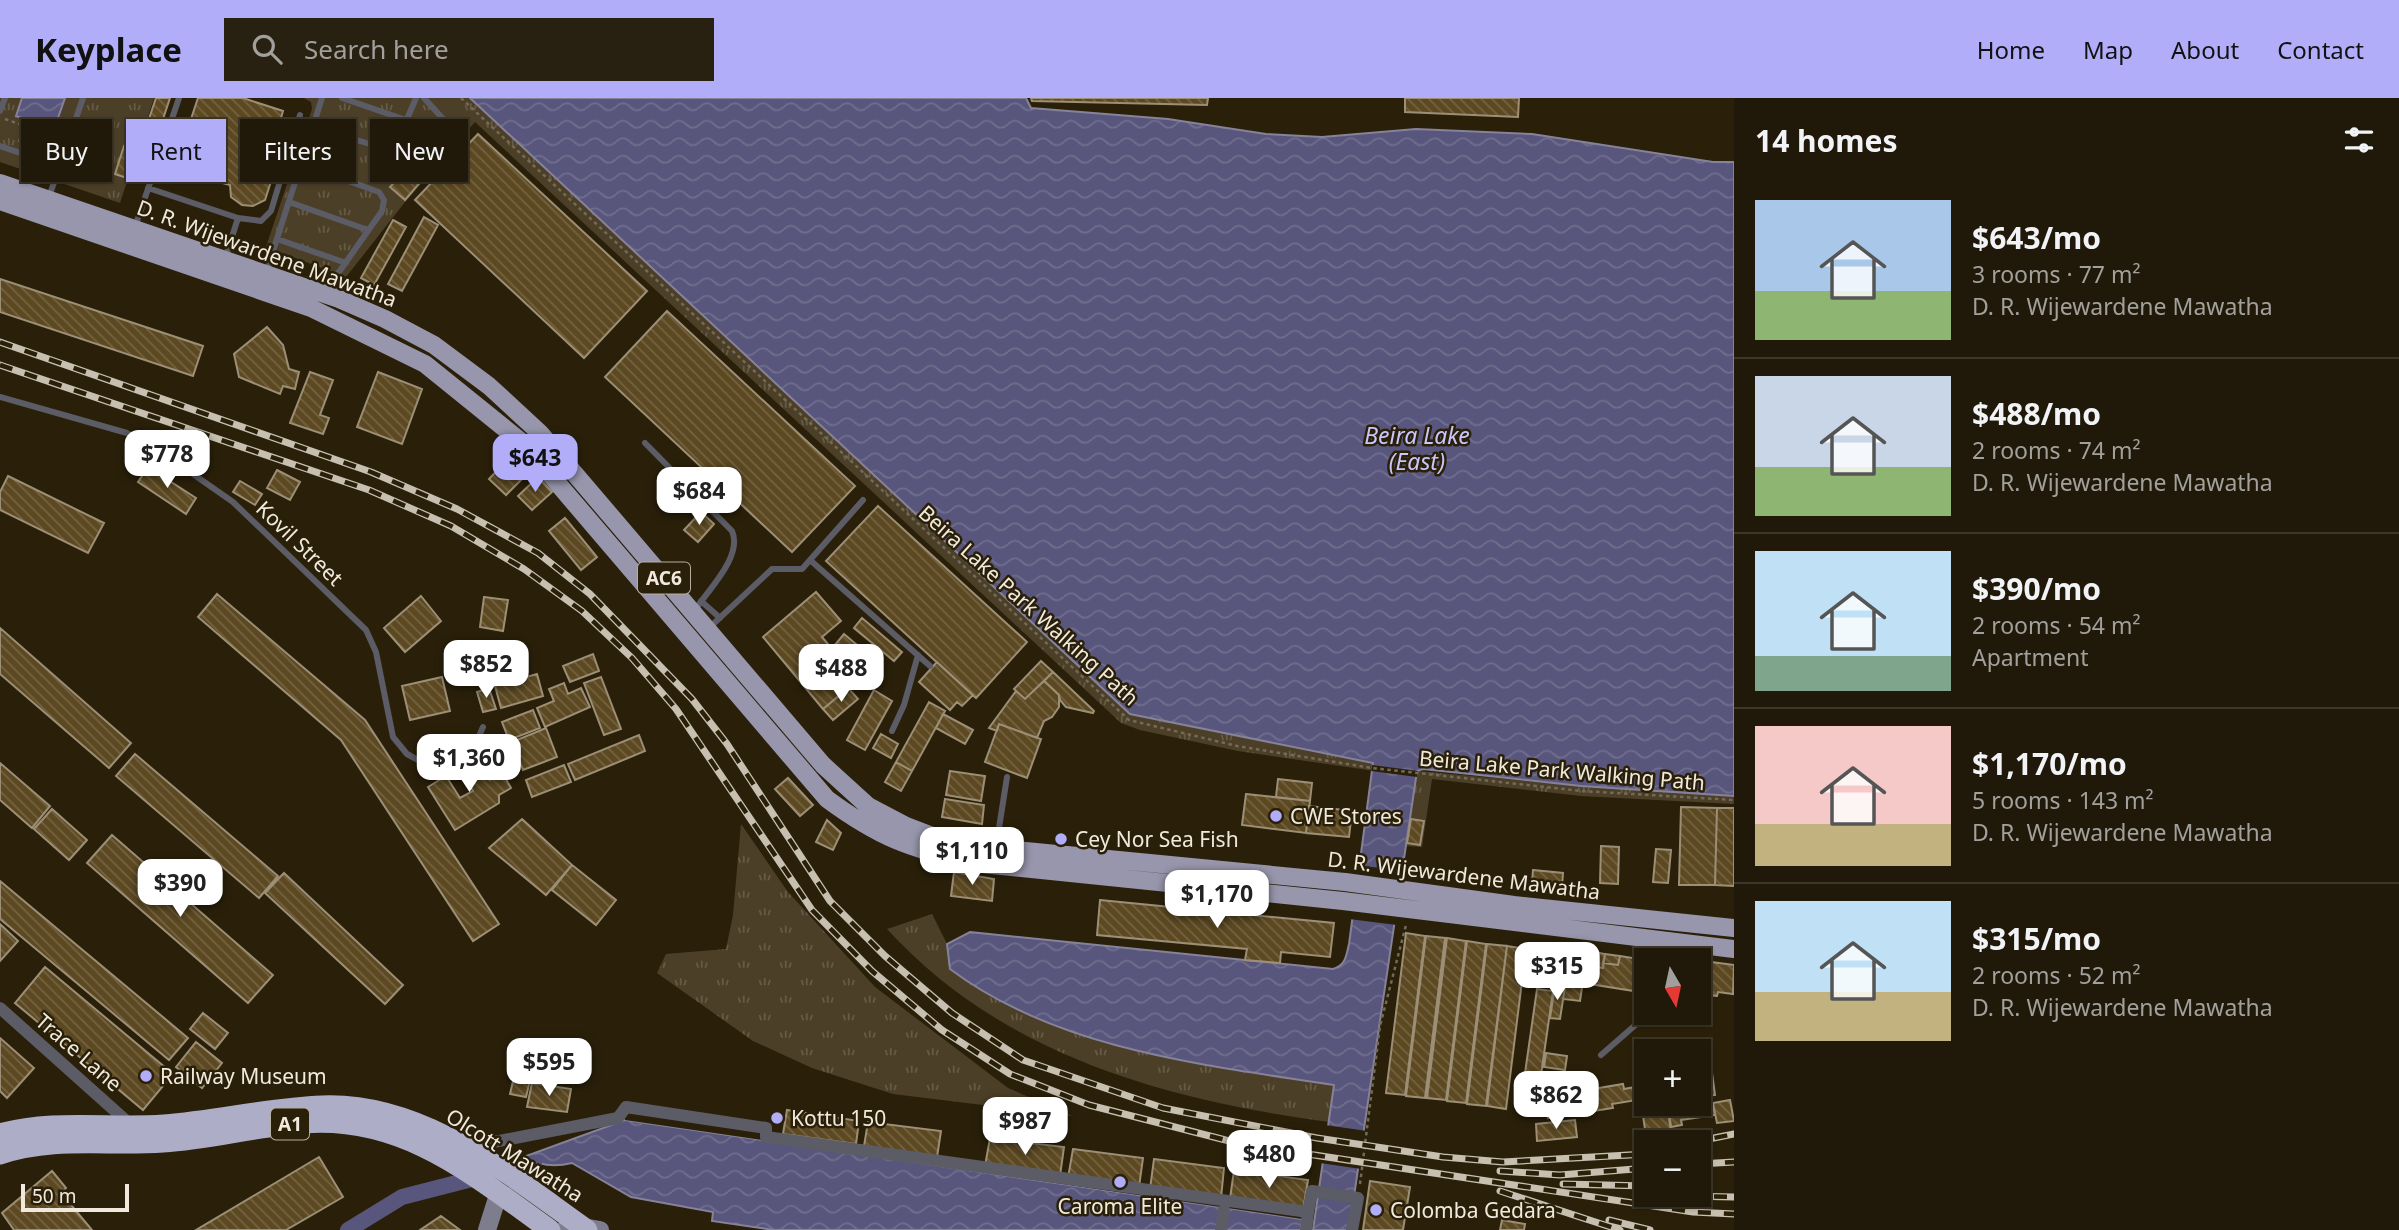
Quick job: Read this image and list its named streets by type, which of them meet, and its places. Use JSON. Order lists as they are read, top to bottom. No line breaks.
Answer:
{"streets":{"highway":["A1","Olcott Mawatha"],"main road":["D. R. Wijewardene Mawatha","AC6"],"street":["Trace Lane"],"lane":["Kovil Street"],"path":["Beira Lake Park Walking Path"]},"crossings":[["Trace Lane","Olcott Mawatha"]],"water":["Beira Lake (East)"],"places":["CWE Stores","Cey Nor Sea Fish","Railway Museum","Kottu 150","Caroma Elite","Colomba Gedara"],"scale_bar":"50 m","north":"bottom","page":{"header":"Keyplace","search":"Search here","nav":["Home","Map","About","Contact"],"heading":"14 homes","chip":["Buy","Rent","Filters","New"],"list":[{"name":"$643/mo","note":"3 rooms · 77 m² · D. R. Wijewardene Mawatha"},{"name":"$488/mo","note":"2 rooms · 74 m² · D. R. Wijewardene Mawatha"},{"name":"$390/mo","note":"2 rooms · 54 m² · Apartment"},{"name":"$1,170/mo","note":"5 rooms · 143 m² · D. R. Wijewardene Mawatha"},{"name":"$315/mo","note":"2 rooms · 52 m² · D. R. Wijewardene Mawatha"}],"price":["$778","$643","$684","$852","$488","$1,360","$1,110","$390","$1,170","$315","$595","$862","$987","$480"],"map_buttons":["+","−"],"scale":"50 m"}}
